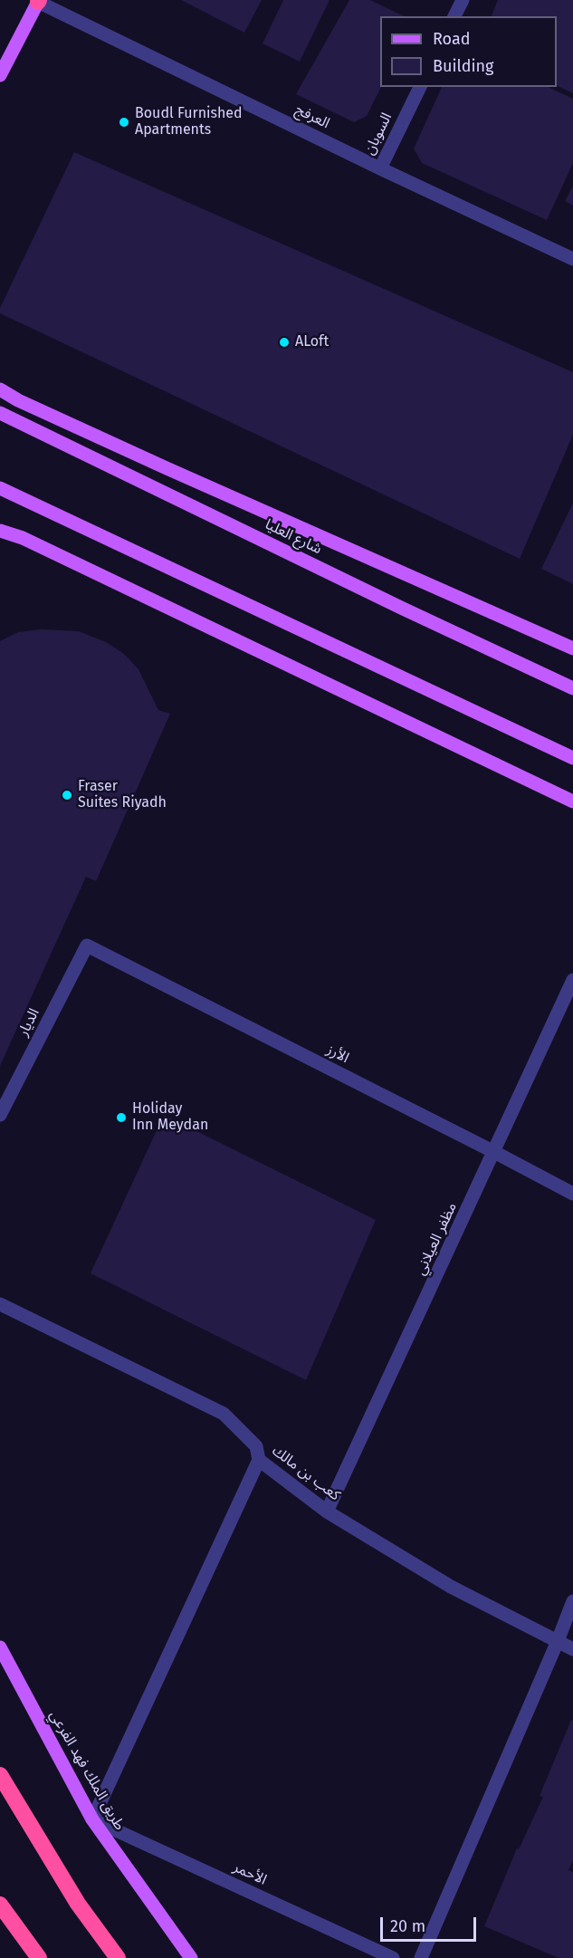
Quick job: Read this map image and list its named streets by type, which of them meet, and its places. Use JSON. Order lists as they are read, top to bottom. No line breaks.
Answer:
{"streets":{"main road":["شارع العليا","طريق الملك فهد الفرعي"],"street":["العرفج","السوبان","الديار","الأرز","مظفر العيلاني","كعب بن مالك","الأحمر"]},"crossings":[["العرفج","السوبان"],["الديار","الأرز"],["الأرز","مظفر العيلاني"],["مظفر العيلاني","كعب بن مالك"],["طريق الملك فهد الفرعي","الأحمر"]],"places":["Boudl Furnished Apartments","ALoft","Fraser Suites Riyadh","Holiday Inn Meydan"],"legend":["Road","Building"],"scale_bar":"20 m"}
